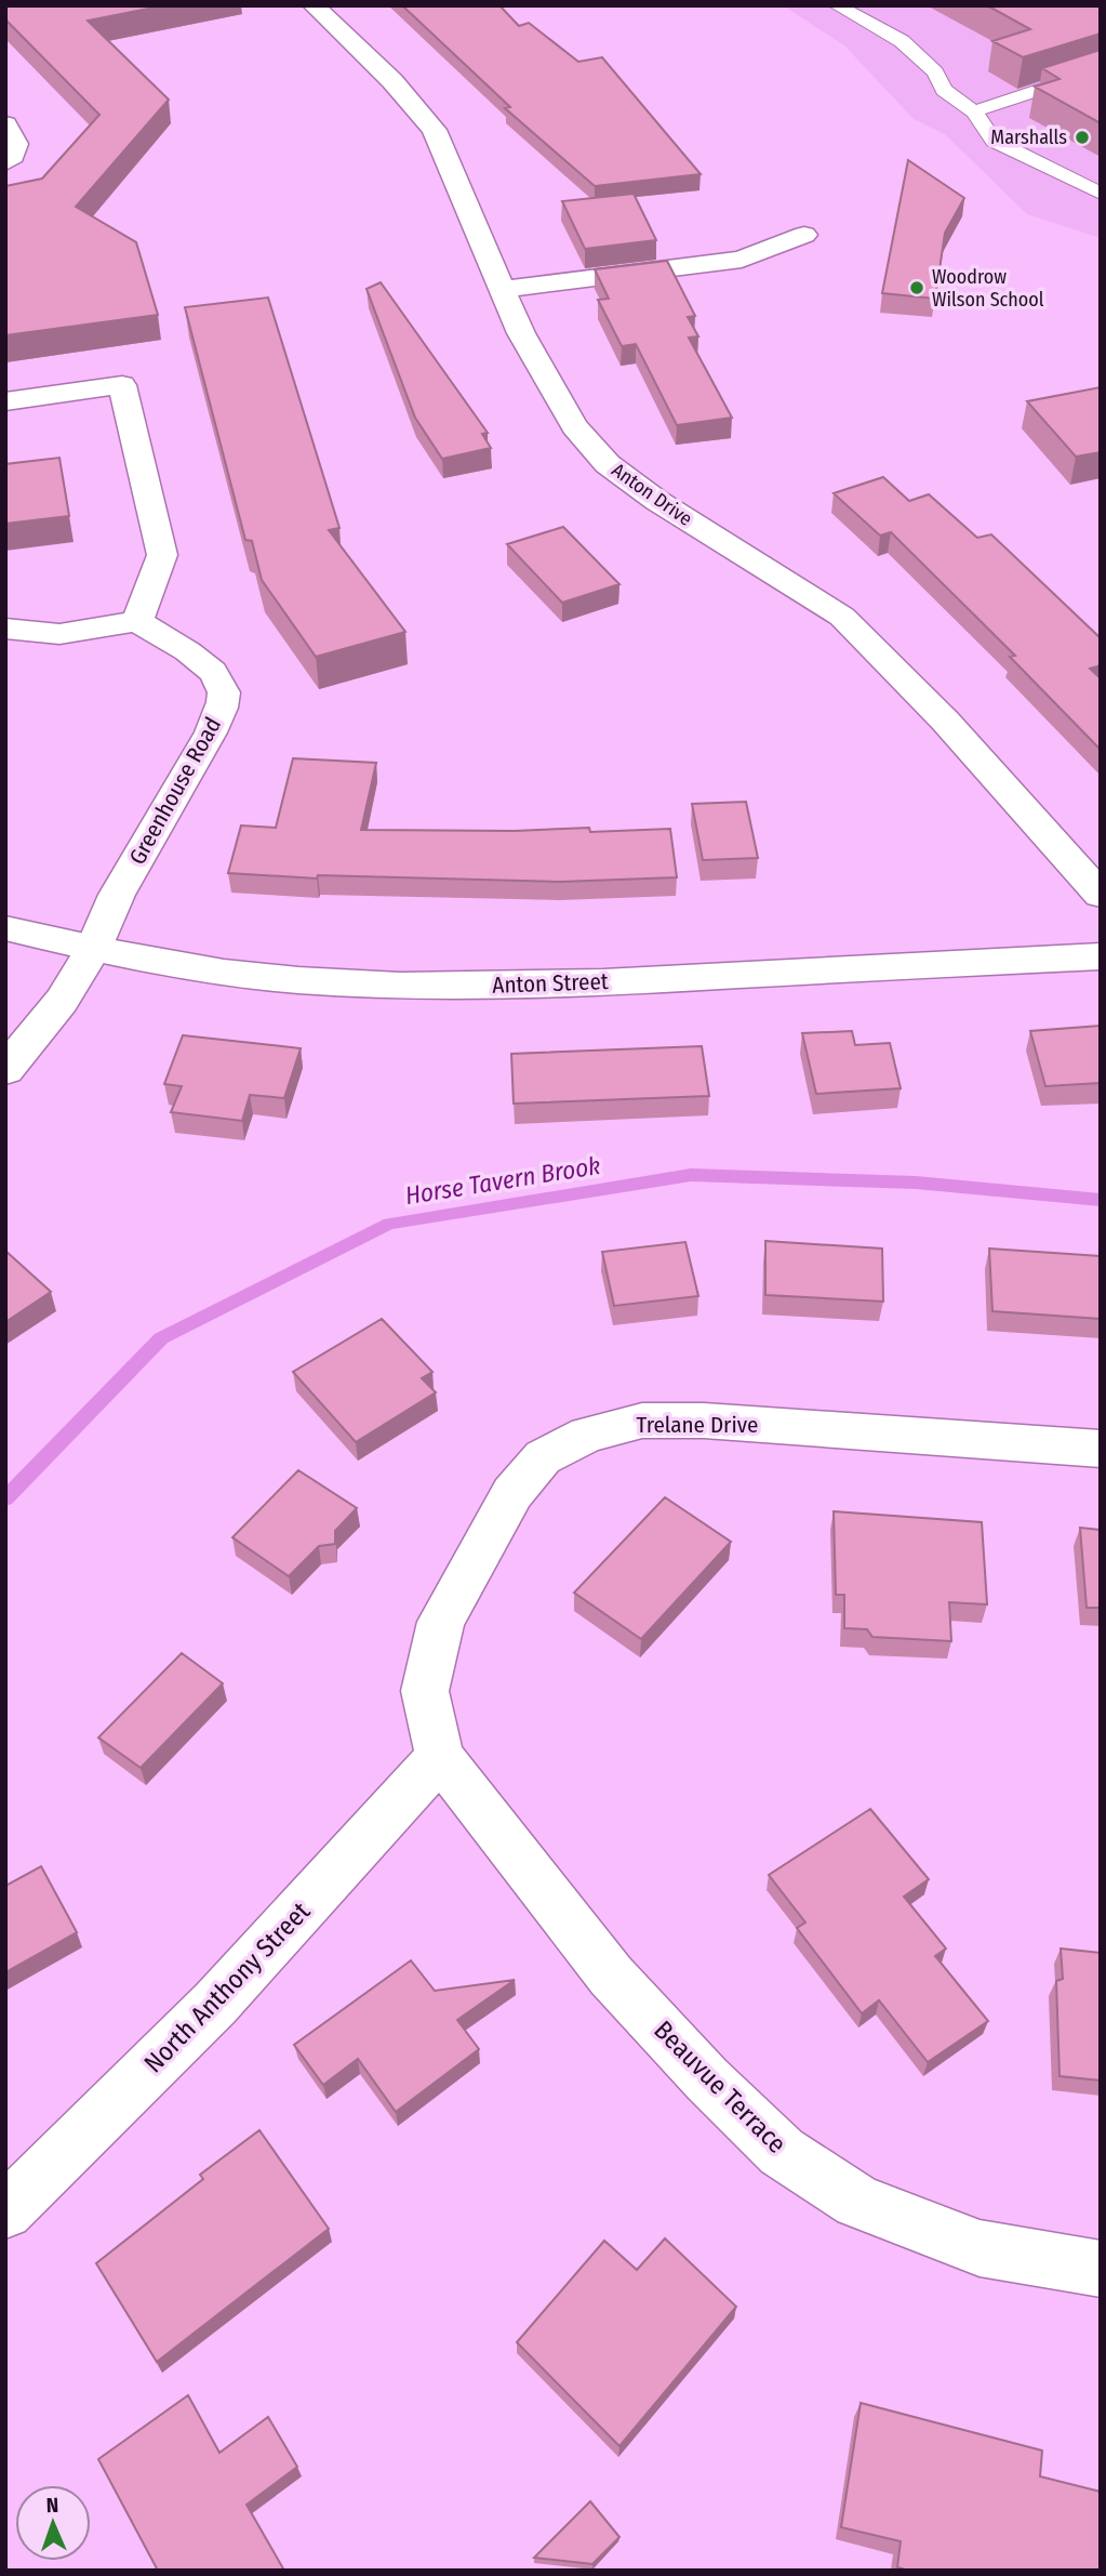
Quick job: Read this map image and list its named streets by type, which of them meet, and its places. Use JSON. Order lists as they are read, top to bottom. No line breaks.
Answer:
{"streets":{"street":["Anton Drive","Greenhouse Road","Anton Street","Trelane Drive","North Anthony Street","Beauvue Terrace"]},"crossings":[["Greenhouse Road","Anton Street"],["Trelane Drive","North Anthony Street"],["Trelane Drive","Beauvue Terrace"],["North Anthony Street","Beauvue Terrace"]],"water":["Horse Tavern Brook"],"places":["Marshalls","Woodrow Wilson School"],"north":"top"}
